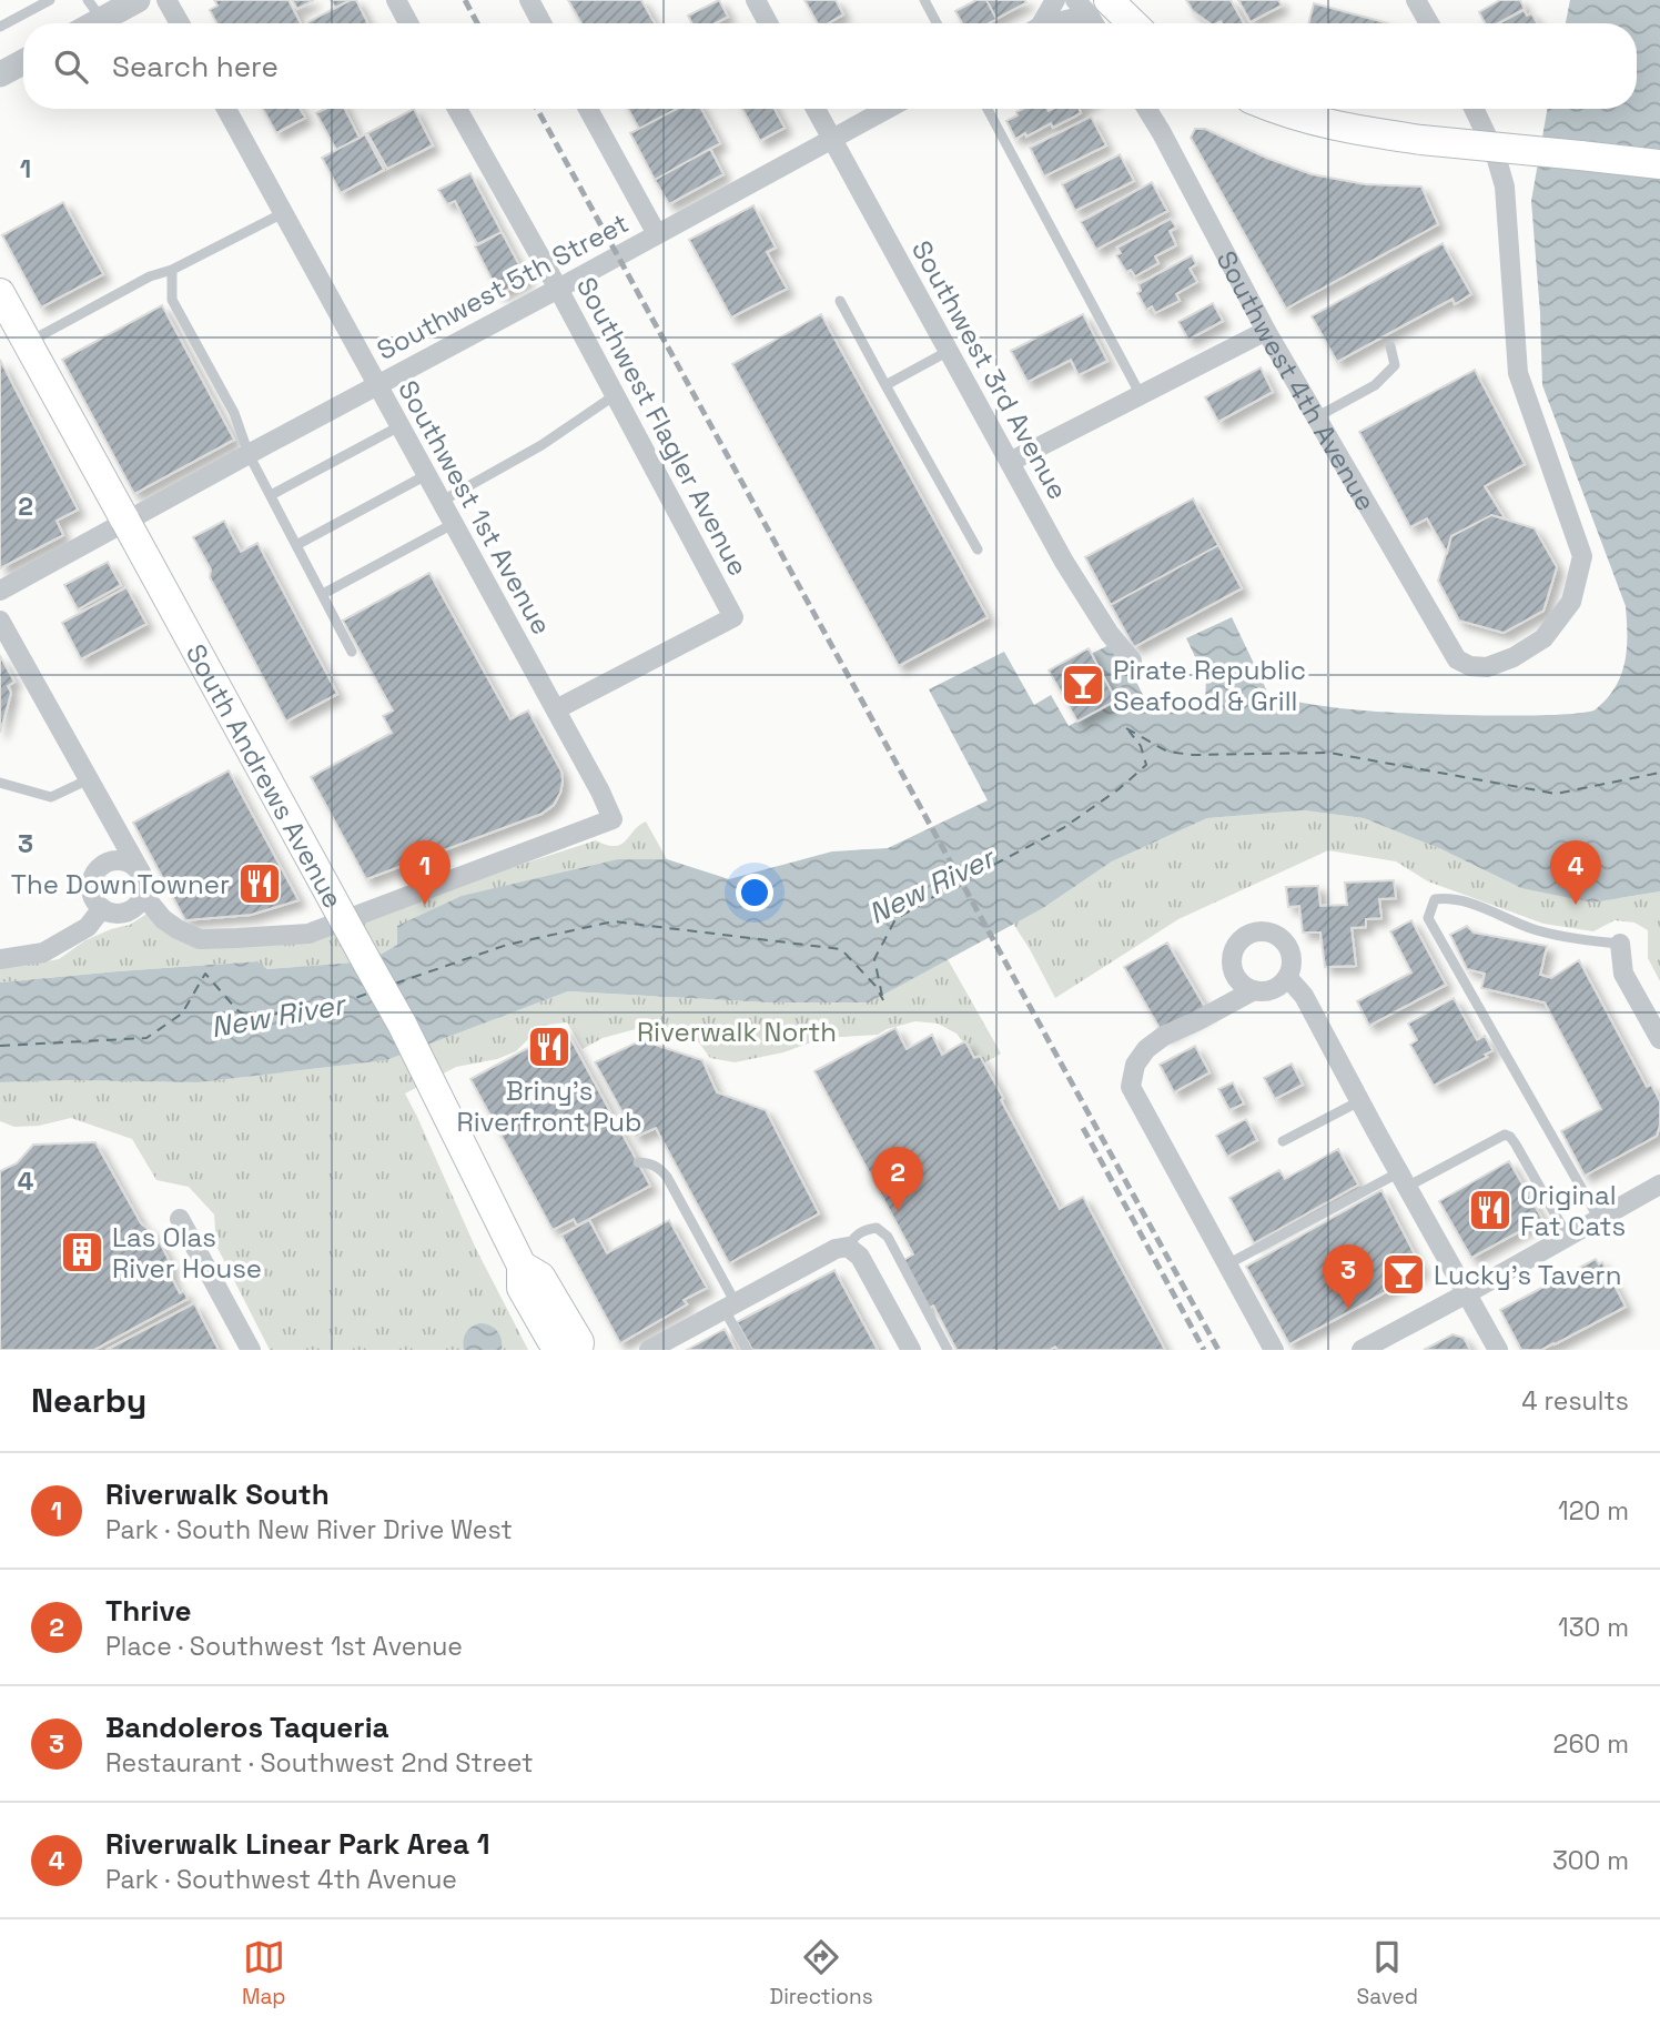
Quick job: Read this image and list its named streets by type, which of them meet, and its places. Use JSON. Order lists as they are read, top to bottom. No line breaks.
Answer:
{"streets":{"main road":["South Andrews Avenue"],"street":["Southwest 5th Street","Southwest 3rd Avenue","Southwest 4th Avenue","Southwest Flagler Avenue","Southwest 1st Avenue"]},"crossings":[["Southwest 5th Street","Southwest 3rd Avenue"],["Southwest 5th Street","Southwest Flagler Avenue"],["Southwest 5th Street","Southwest 1st Avenue"],["Southwest 5th Street","South Andrews Avenue"],["Southwest Flagler Avenue","Southwest 1st Avenue"]],"water":["New River"],"parks":["Riverwalk North"],"places":{"bar":["Pirate Republic Seafood & Grill","Lucky's Tavern"],"restaurant":["The DownTowner","Briny’s Riverfront Pub","Original Fat Cats"],"building":["Las Olas River House"]},"page":{"search":"Search here","pins":["1","4","2","3"],"heading":["Nearby","4 results"],"list":[{"mark":"1","name":"Riverwalk South","note":"Park · South New River Drive West","value":"120 m"},{"mark":"2","name":"Thrive","note":"Place · Southwest 1st Avenue","value":"130 m"},{"mark":"3","name":"Bandoleros Taqueria","note":"Restaurant · Southwest 2nd Street","value":"260 m"},{"mark":"4","name":"Riverwalk Linear Park Area 1","note":"Park · Southwest 4th Avenue","value":"300 m"}],"nav":["Map","Directions","Saved"]},"grid":{"rows":["1","2","3","4"]}}
